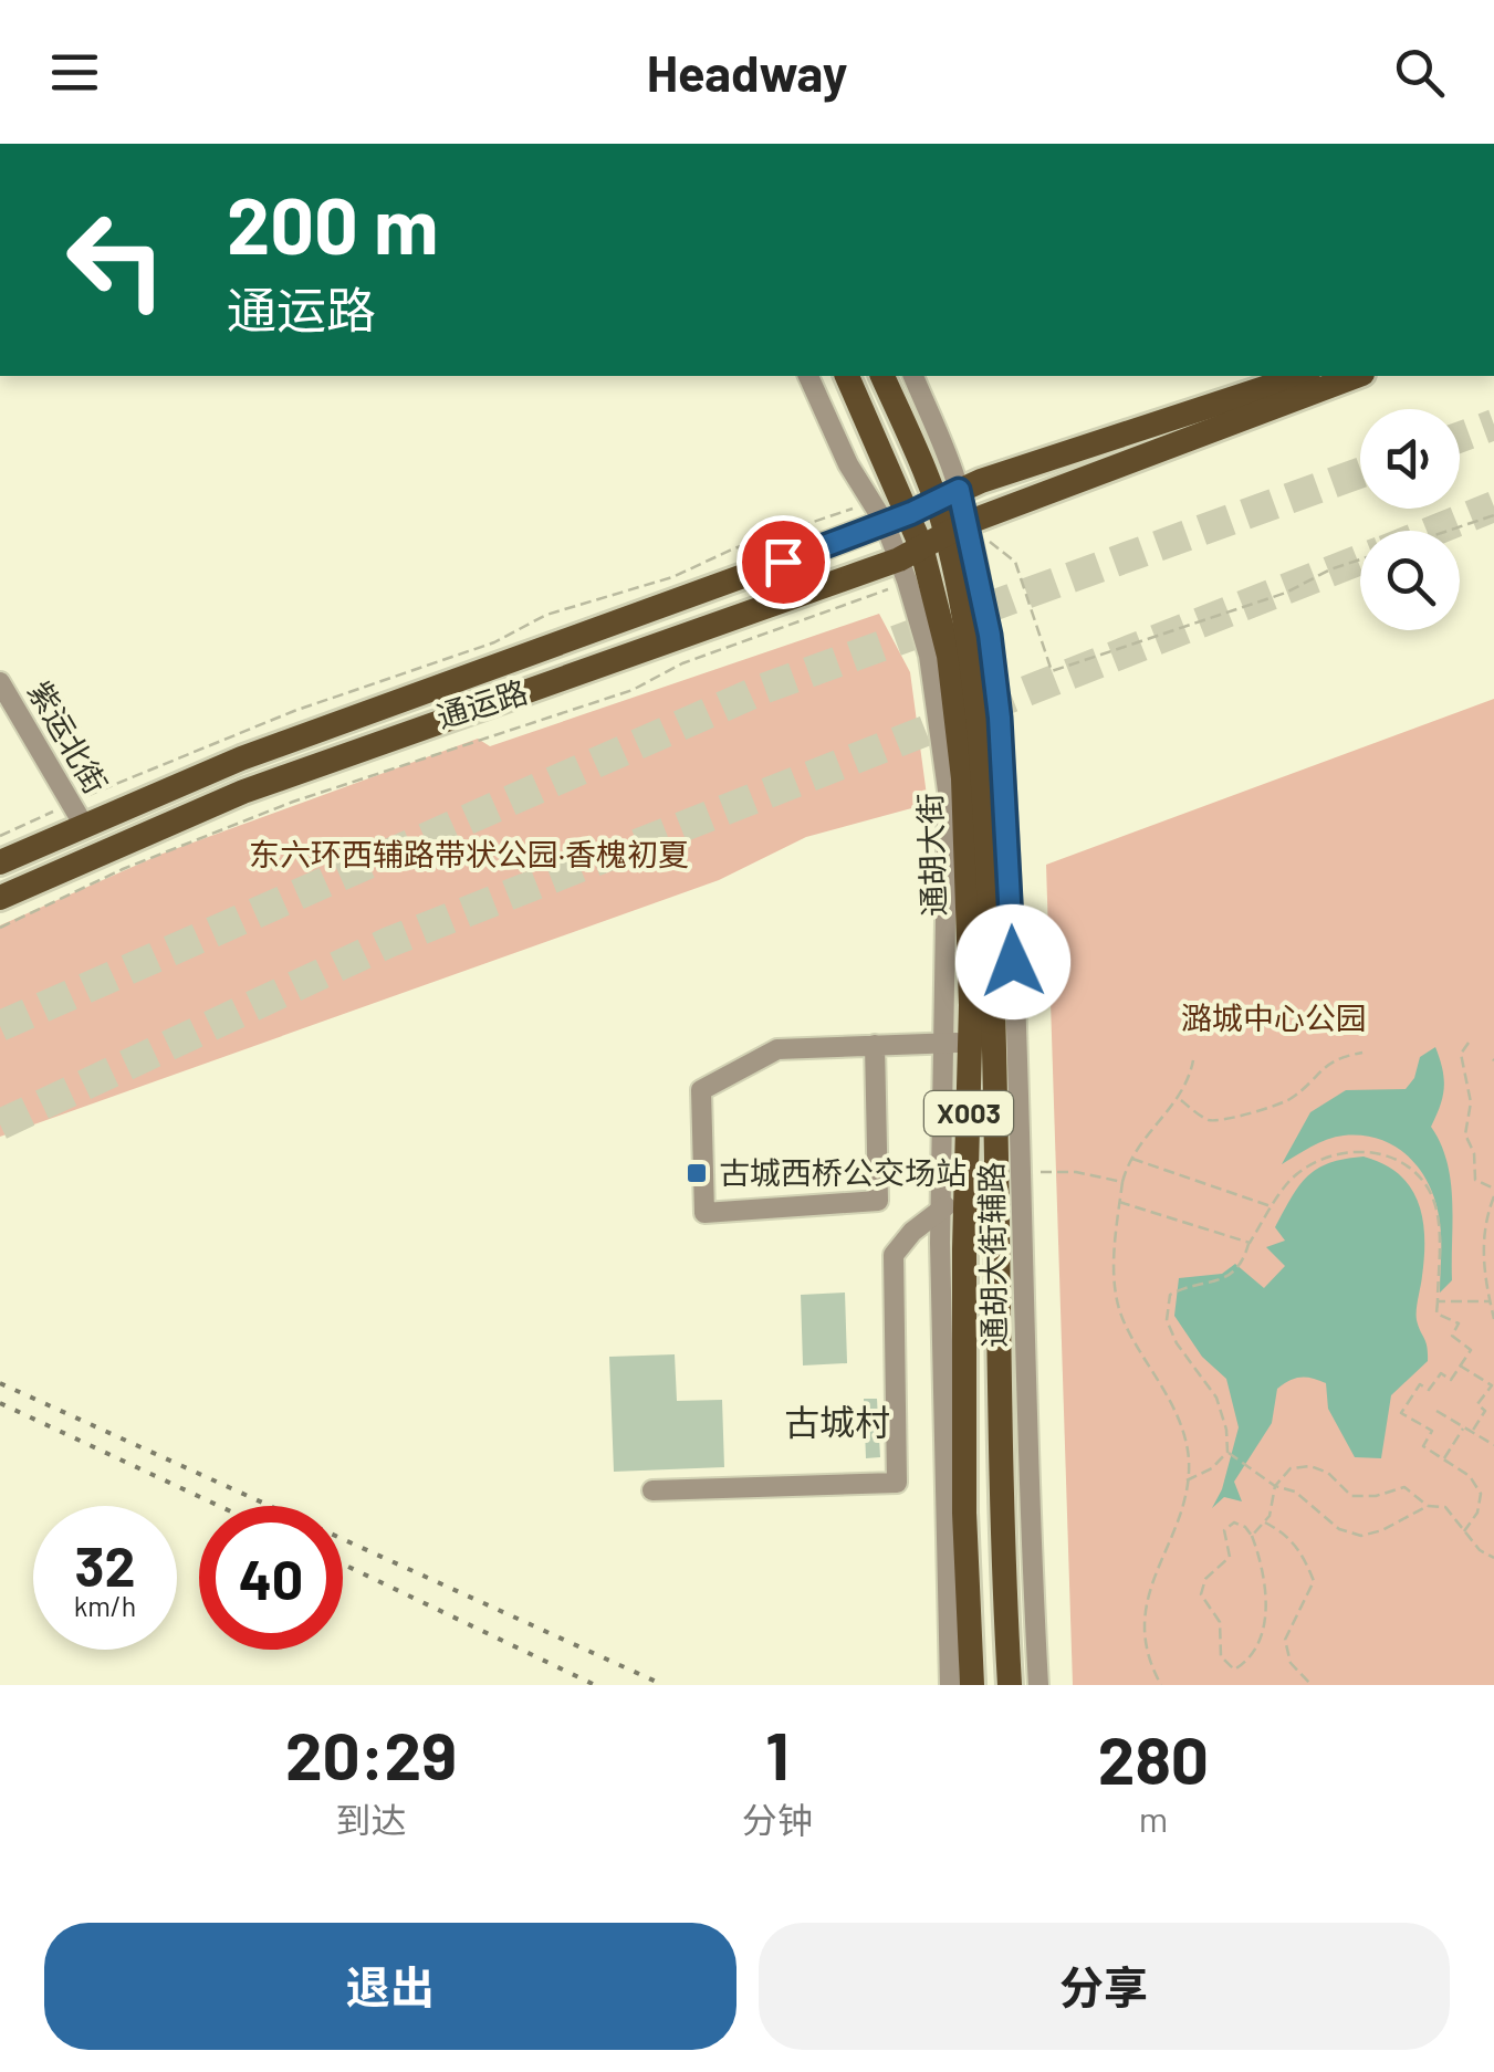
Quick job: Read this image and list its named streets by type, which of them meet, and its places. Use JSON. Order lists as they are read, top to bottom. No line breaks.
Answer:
{"streets":{"main road":["通运路","通胡大街","X003"],"street":["紫运北街","通胡大街辅路"]},"crossings":[["通运路","紫运北街"],["通运路","通胡大街"],["通运路","通胡大街辅路"],["通胡大街","通胡大街辅路"]],"districts":["古城村"],"parks":["东六环西辅路带状公园·香槐初夏","潞城中心公园"],"places":{"transit":["古城西桥公交场站"]},"page":{"header":"Headway","turn":["200 m","通运路"],"speed":"32 km/h","limit":"40","eta":["20:29","到达","1","分钟","280","m"],"buttons":["退出","分享"]}}
